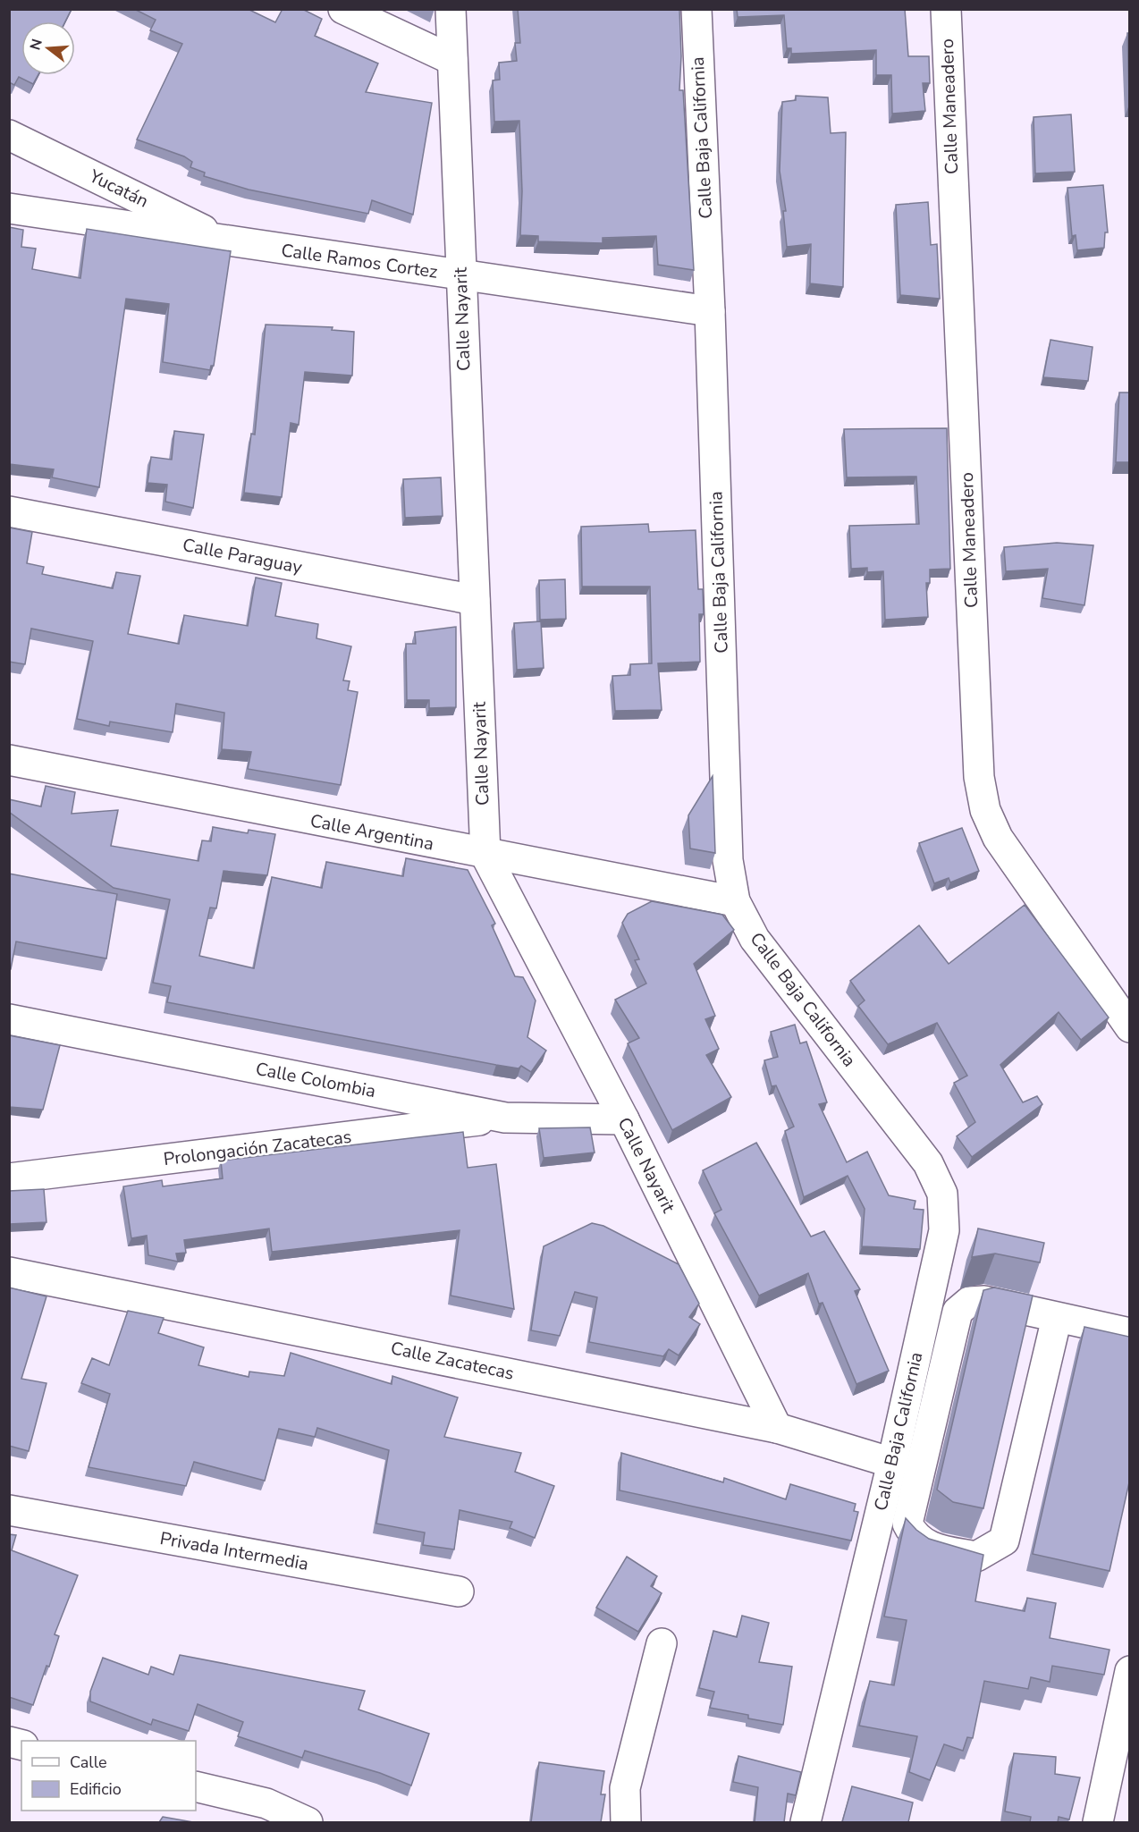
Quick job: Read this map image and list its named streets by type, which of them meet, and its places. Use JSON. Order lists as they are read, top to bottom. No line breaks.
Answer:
{"streets":{"street":["Calle Maneadero","Calle Baja California","Yucatán","Calle Ramos Cortez","Calle Nayarit","Calle Paraguay","Calle Argentina","Calle Colombia","Prolongación Zacatecas","Calle Zacatecas","Privada Intermedia"]},"crossings":[["Calle Baja California","Calle Ramos Cortez"],["Calle Baja California","Calle Argentina"],["Calle Baja California","Calle Zacatecas"],["Yucatán","Calle Ramos Cortez"],["Calle Ramos Cortez","Calle Nayarit"],["Calle Nayarit","Calle Paraguay"],["Calle Nayarit","Calle Argentina"],["Calle Nayarit","Calle Colombia"],["Calle Nayarit","Calle Zacatecas"],["Calle Colombia","Prolongación Zacatecas"]],"legend":["Calle","Edificio"],"north":"left"}
